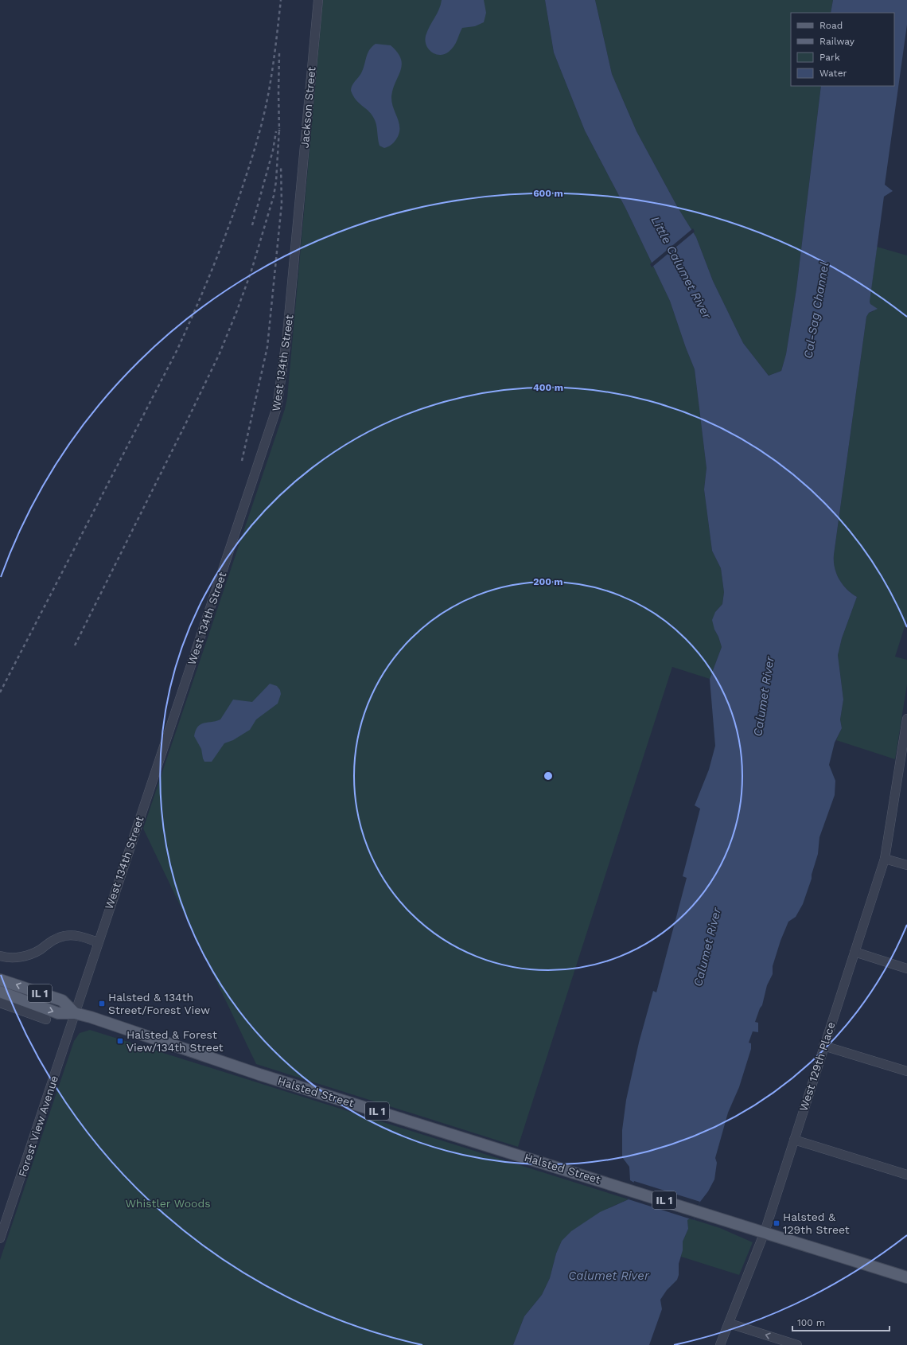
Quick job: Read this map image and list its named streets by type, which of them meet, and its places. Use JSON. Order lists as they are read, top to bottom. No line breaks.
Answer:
{"streets":{"main road":["IL 1","Halsted Street"],"street":["Jackson Street","West 134th Street","West 129th Place","Forest View Avenue"]},"crossings":[["Jackson Street","West 134th Street"],["West 134th Street","Halsted Street"],["West 134th Street","Forest View Avenue"],["IL 1","West 129th Place"],["IL 1","Halsted Street"],["West 129th Place","Halsted Street"],["Halsted Street","Forest View Avenue"]],"water":["Little Calumet River","Cal-Sag Channel","Calumet River"],"parks":["Whistler Woods"],"places":{"transit":["Halsted & 134th Street/Forest View","Halsted & Forest View/134th Street","Halsted & 129th Street"]},"legend":["Road","Railway","Park","Water"],"scale_bar":"100 m","rings":["600 m","400 m","200 m"]}
